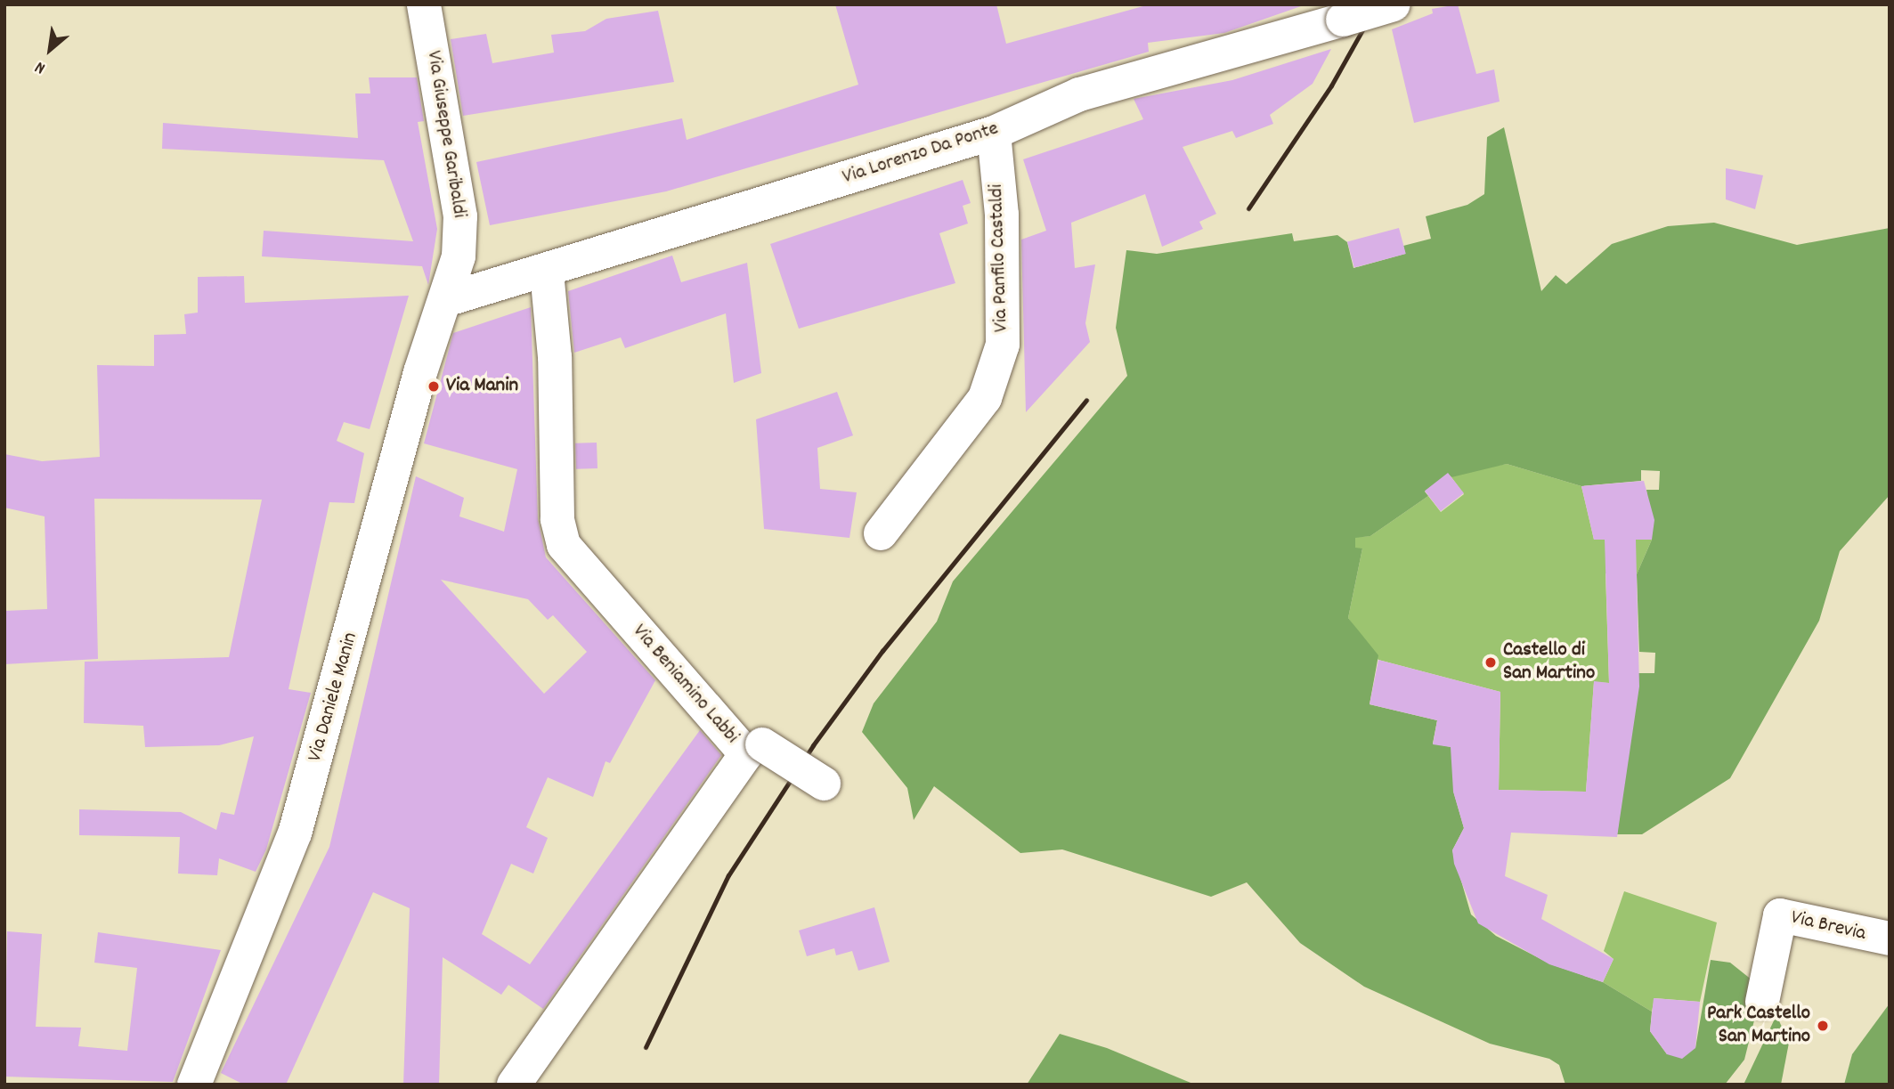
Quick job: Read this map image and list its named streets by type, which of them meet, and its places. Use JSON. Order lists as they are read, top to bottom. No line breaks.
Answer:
{"streets":{"street":["Via Giuseppe Garibaldi","Via Lorenzo Da Ponte","Via Panfilo Castaldi","Via Beniamino Labbi","Via Daniele Manin","Via Brevia"]},"crossings":[["Via Giuseppe Garibaldi","Via Lorenzo Da Ponte"],["Via Giuseppe Garibaldi","Via Daniele Manin"],["Via Lorenzo Da Ponte","Via Panfilo Castaldi"],["Via Lorenzo Da Ponte","Via Beniamino Labbi"],["Via Lorenzo Da Ponte","Via Daniele Manin"]],"places":["Via Manin","Castello di San Martino","Park Castello San Martino"],"north":"bottom left"}
